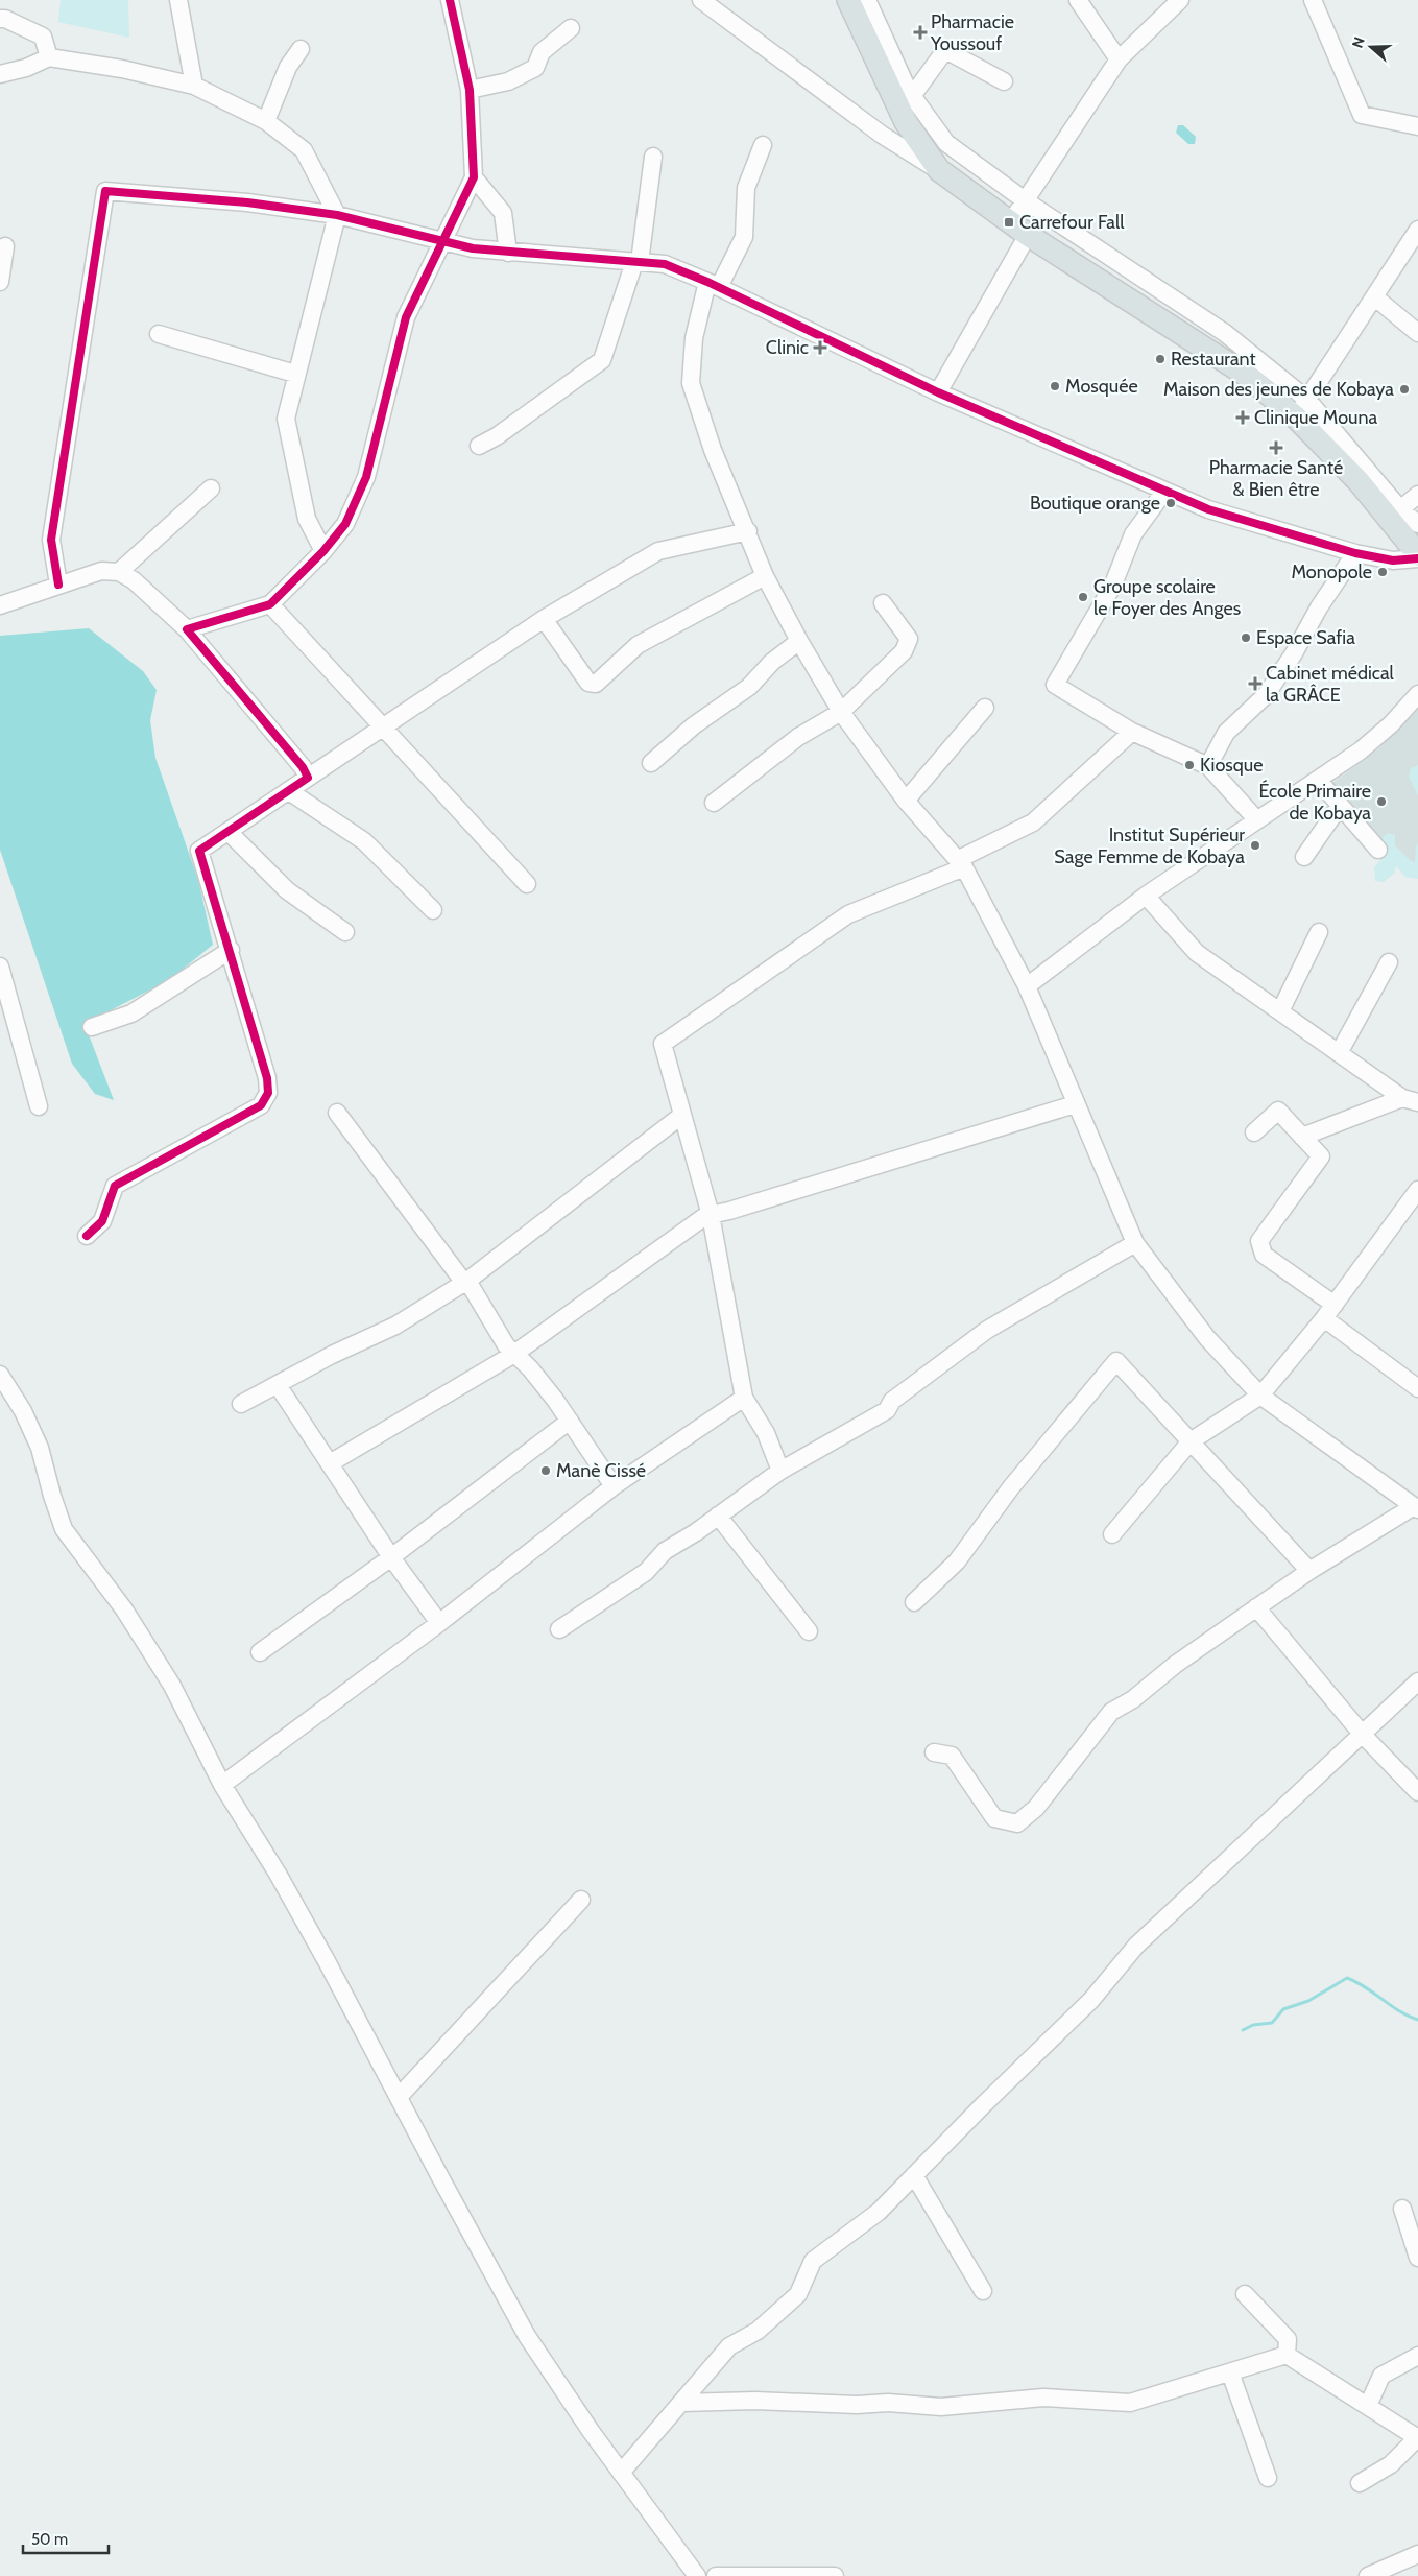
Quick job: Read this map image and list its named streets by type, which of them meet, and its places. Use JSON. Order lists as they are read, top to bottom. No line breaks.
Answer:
{"places":{"health":["Pharmacie Youssouf","Clinic","Clinique Mouna","Pharmacie Santé & Bien être","Cabinet médical la GRÂCE"],"transit":["Carrefour Fall"],"other":["Restaurant","Mosquée","Maison des jeunes de Kobaya","Boutique orange","Monopole","Groupe scolaire le Foyer des Anges","Espace Safia","Kiosque","École Primaire de Kobaya","Institut Supérieur Sage Femme de Kobaya","Manè Cissé"]},"scale_bar":"50 m","north":"left"}
